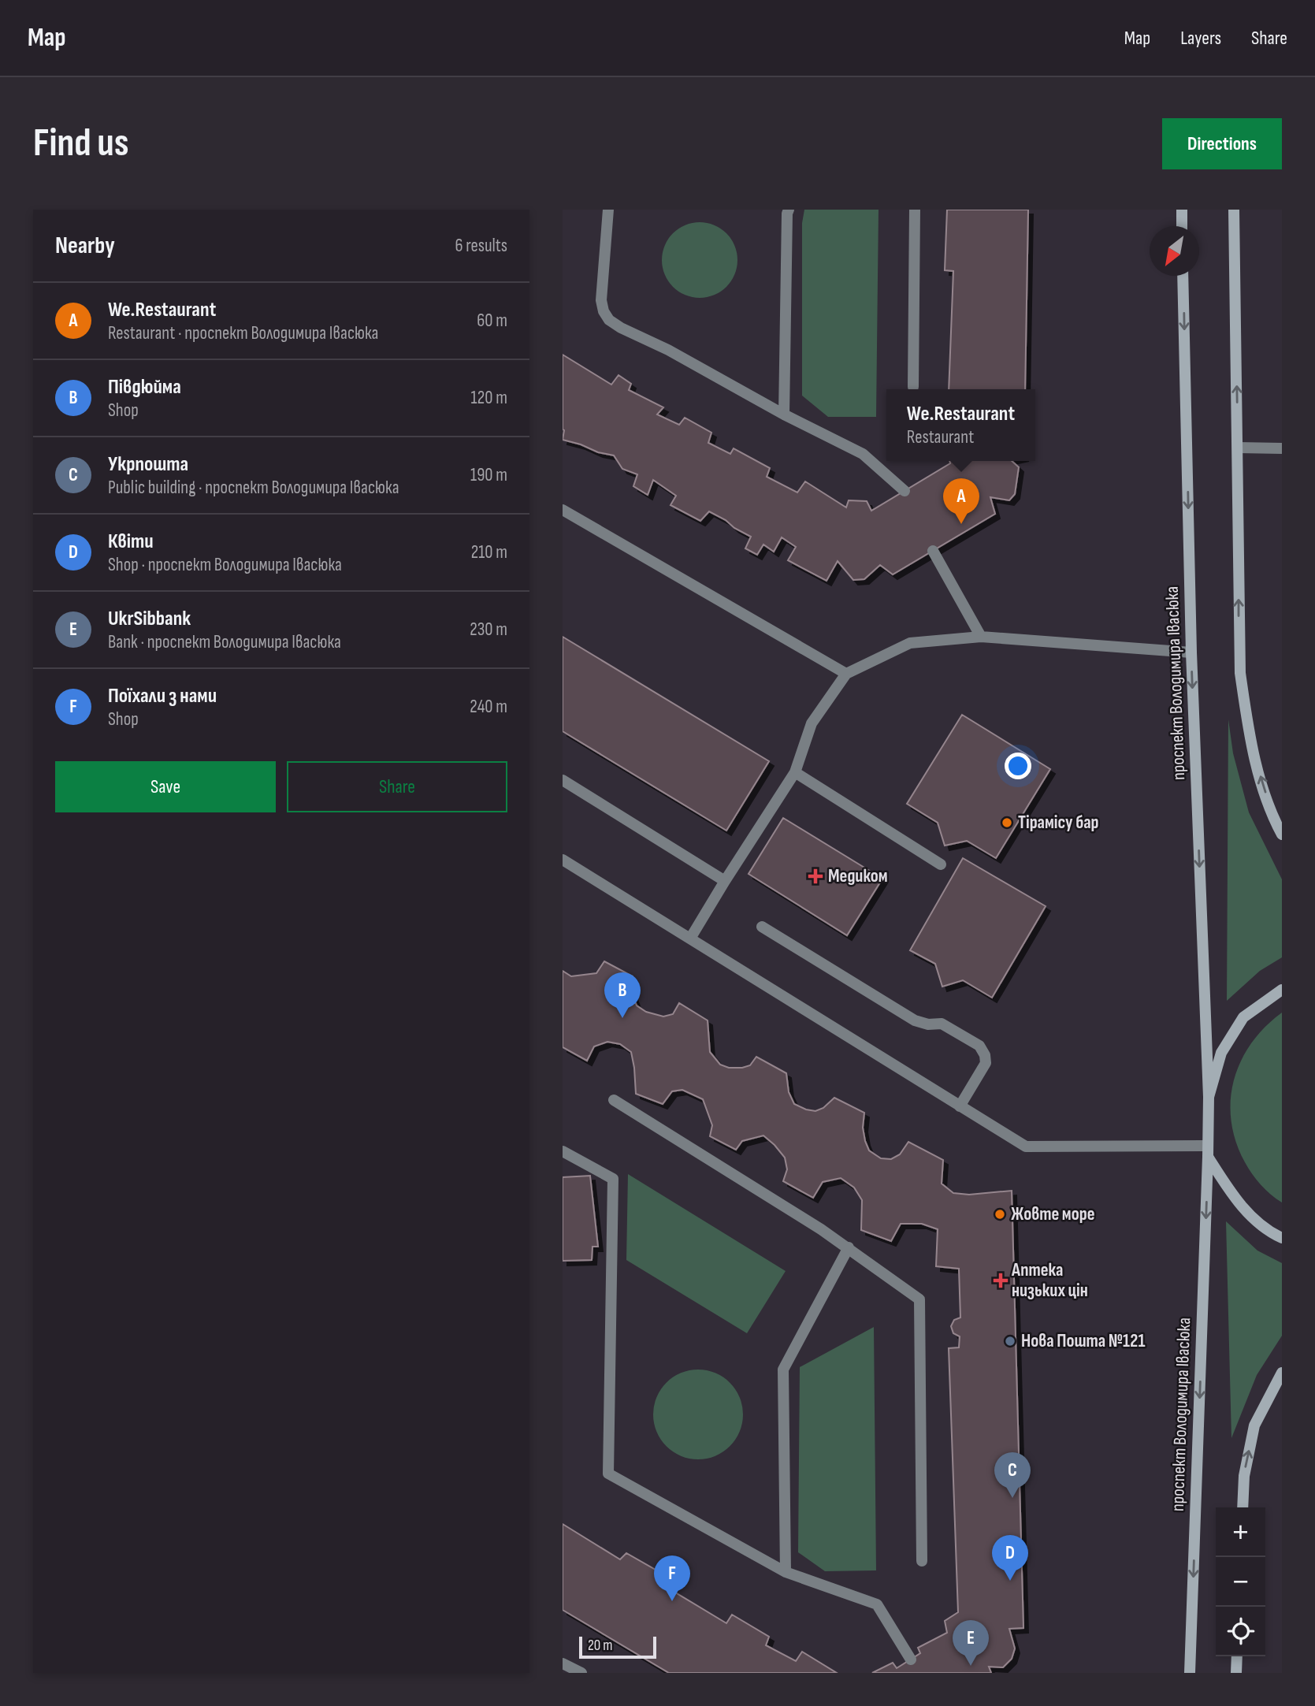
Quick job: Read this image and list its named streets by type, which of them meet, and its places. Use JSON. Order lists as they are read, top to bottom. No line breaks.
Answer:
{"streets":{"main road":["проспект Володимира Івасюка"]},"places":{"other":["Тірамісу бар","Жовте море","Нова Пошта №121"],"health":["Медиком","Аптека низьких цін"]},"scale_bar":"20 m","north":"bottom left","page":{"header":"Map","nav":["Map","Layers","Share"],"buttons":["Directions",["Save","Share"]],"title":"Find us","heading":["Nearby","6 results"],"list":[{"mark":"A","name":"We.Restaurant","note":"Restaurant · проспект Володимира Івасюка","value":"60 m"},{"mark":"B","name":"Півдюйма","note":"Shop","value":"120 m"},{"mark":"C","name":"Укрпошта","note":"Public building · проспект Володимира Івасюка","value":"190 m"},{"mark":"D","name":"Квiти","note":"Shop · проспект Володимира Івасюка","value":"210 m"},{"mark":"E","name":"UkrSibbank","note":"Bank · проспект Володимира Івасюка","value":"230 m"},{"mark":"F","name":"Поїхали з нами","note":"Shop","value":"240 m"}],"popup":["We.Restaurant","Restaurant"],"pins":["A","B","C","D","F","E"],"map_buttons":["+","−"],"scale":"20 m"}}
